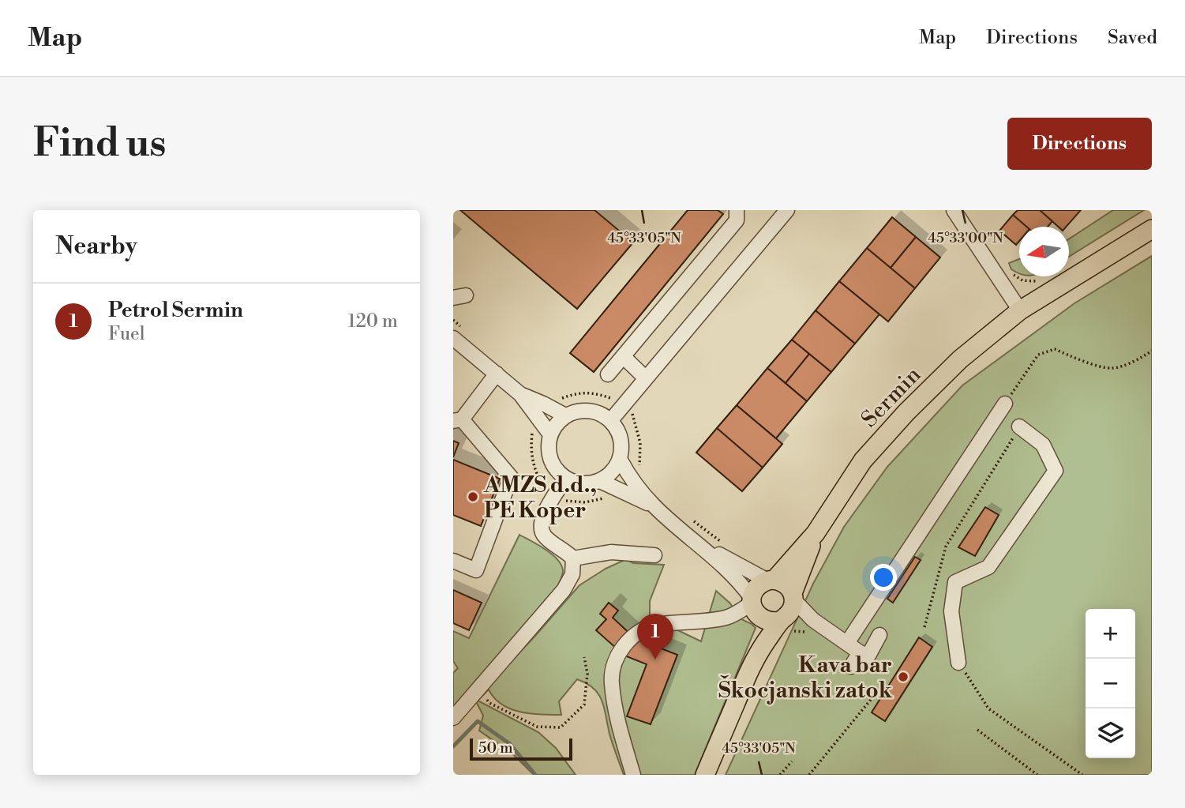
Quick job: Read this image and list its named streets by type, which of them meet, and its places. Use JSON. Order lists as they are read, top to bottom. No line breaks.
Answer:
{"streets":{"main road":["Sermin"]},"places":["AMZS d.d., PE Koper","Kava bar Škocjanski zatok"],"scale_bar":"50 m","north":"left","page":{"header":"Map","nav":["Map","Directions","Saved"],"buttons":"Directions","title":"Find us","heading":"Nearby","list":[{"mark":"1","name":"Petrol Sermin","note":"Fuel","value":"120 m"}],"map_buttons":["+","−"],"pins":"1","scale":"50 m"},"coordinates":["45°33'05\"N","45°33'00\"N"]}
